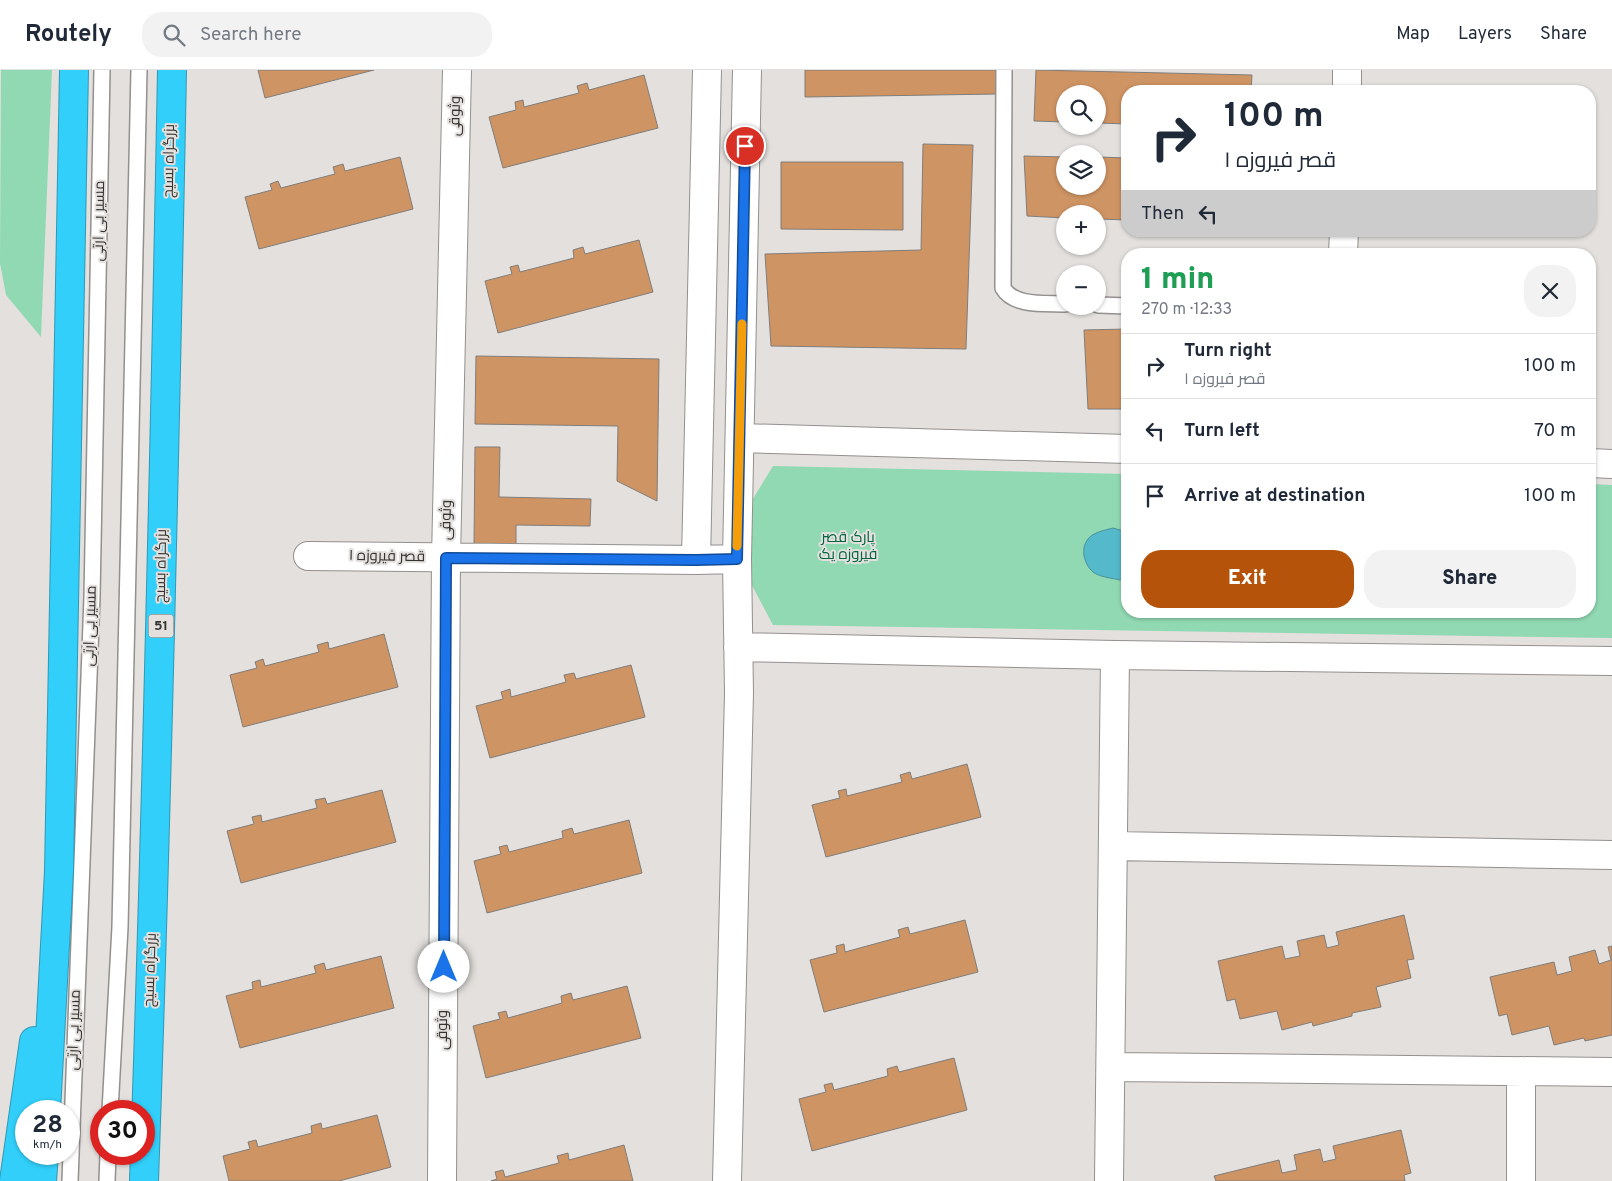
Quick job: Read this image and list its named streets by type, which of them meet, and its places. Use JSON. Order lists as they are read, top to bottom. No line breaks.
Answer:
{"streets":{"highway":["بزرگراه بسیج","51"],"street":["وثوقی","قصر فیروزه ۱"],"lane":["مسیر بی ارتی"]},"crossings":[["وثوقی","قصر فیروزه ۱"]],"parks":["پارک قصر فیروزه یک"],"page":{"header":"Routely","search":"Search here","nav":["Map","Layers","Share"],"map_buttons":["+","−"],"turn":["100 m","قصر فیروزه ۱"],"then":"Then","heading":["1 min","270 m · 12:33"],"list":[{"name":"Turn right","note":"قصر فیروزه ۱","value":"100 m"},{"name":"Turn left","value":"70 m"},{"name":"Arrive at destination","value":"100 m"}],"buttons":["Exit","Share"],"speed":"28 km/h","limit":"30"}}
